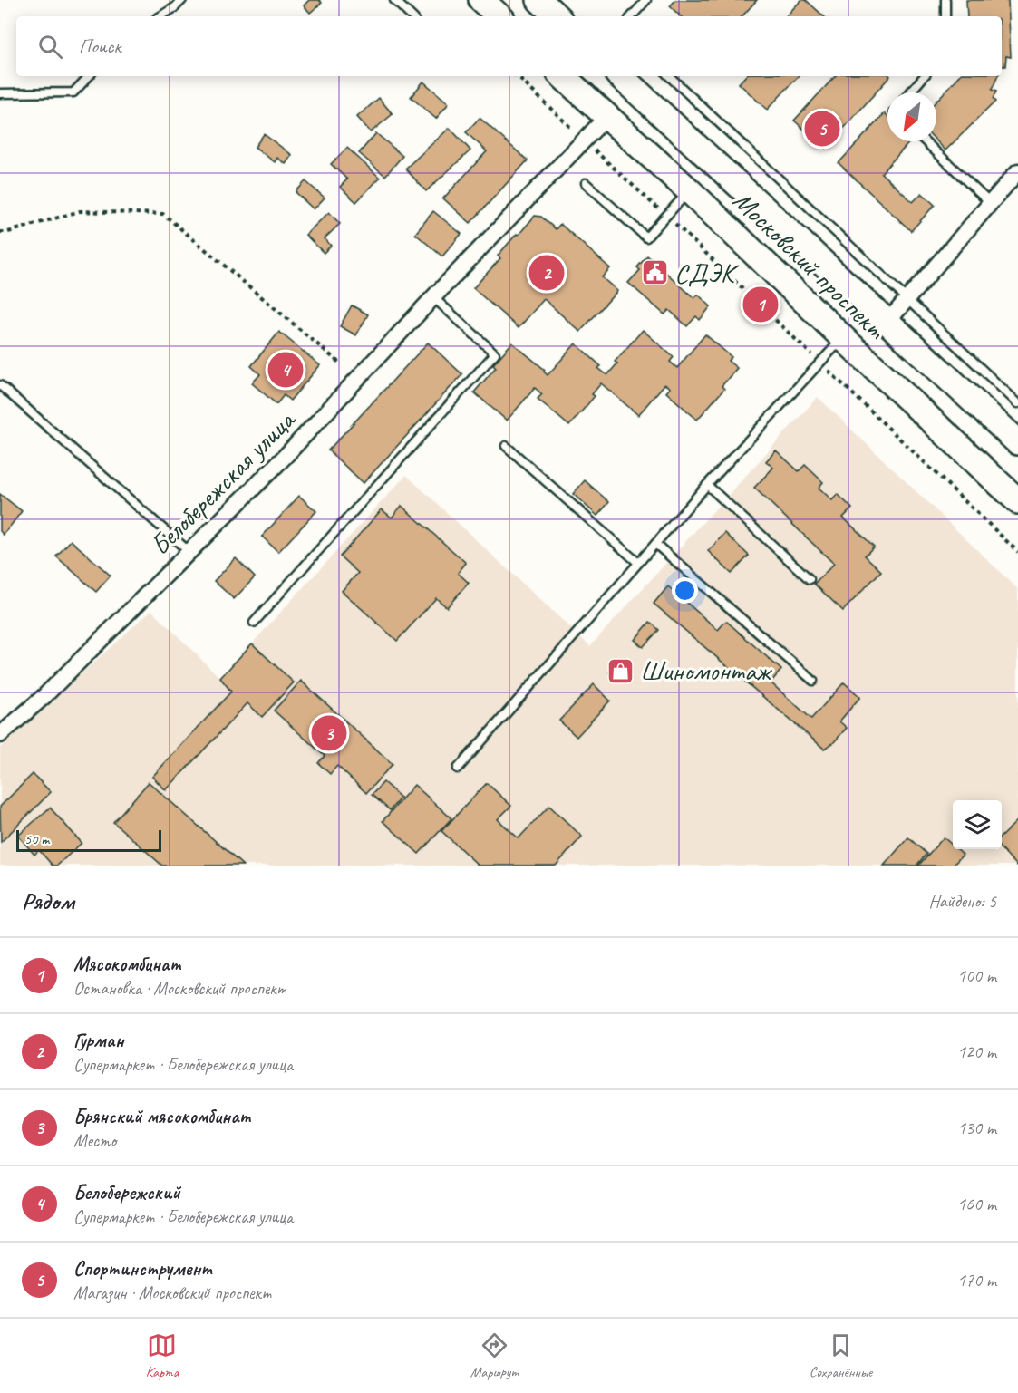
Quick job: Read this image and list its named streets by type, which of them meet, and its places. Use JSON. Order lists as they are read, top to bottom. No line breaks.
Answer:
{"streets":{"main road":["Московский проспект"],"street":["Белобережская улица"]},"crossings":[["Московский проспект","Белобережская улица"]],"places":{"public building":["СДЭК"],"shop":["Шиномонтаж"]},"scale_bar":"50 m","north":"bottom left","page":{"search":"Поиск","pins":["5","2","1","4","3"],"scale":"50 m","heading":["Рядом","Найдено: 5"],"list":[{"mark":"1","name":"Мясокомбинат","note":"Остановка · Московский проспект","value":"100 m"},{"mark":"2","name":"Гурман","note":"Супермаркет · Белобережская улица","value":"120 m"},{"mark":"3","name":"Брянский мясокомбинат","note":"Место","value":"130 m"},{"mark":"4","name":"Белобережский","note":"Супермаркет · Белобережская улица","value":"160 m"},{"mark":"5","name":"Спортинструмент","note":"Магазин · Московский проспект","value":"170 m"}],"nav":["Карта","Маршрут","Сохранённые"]}}
